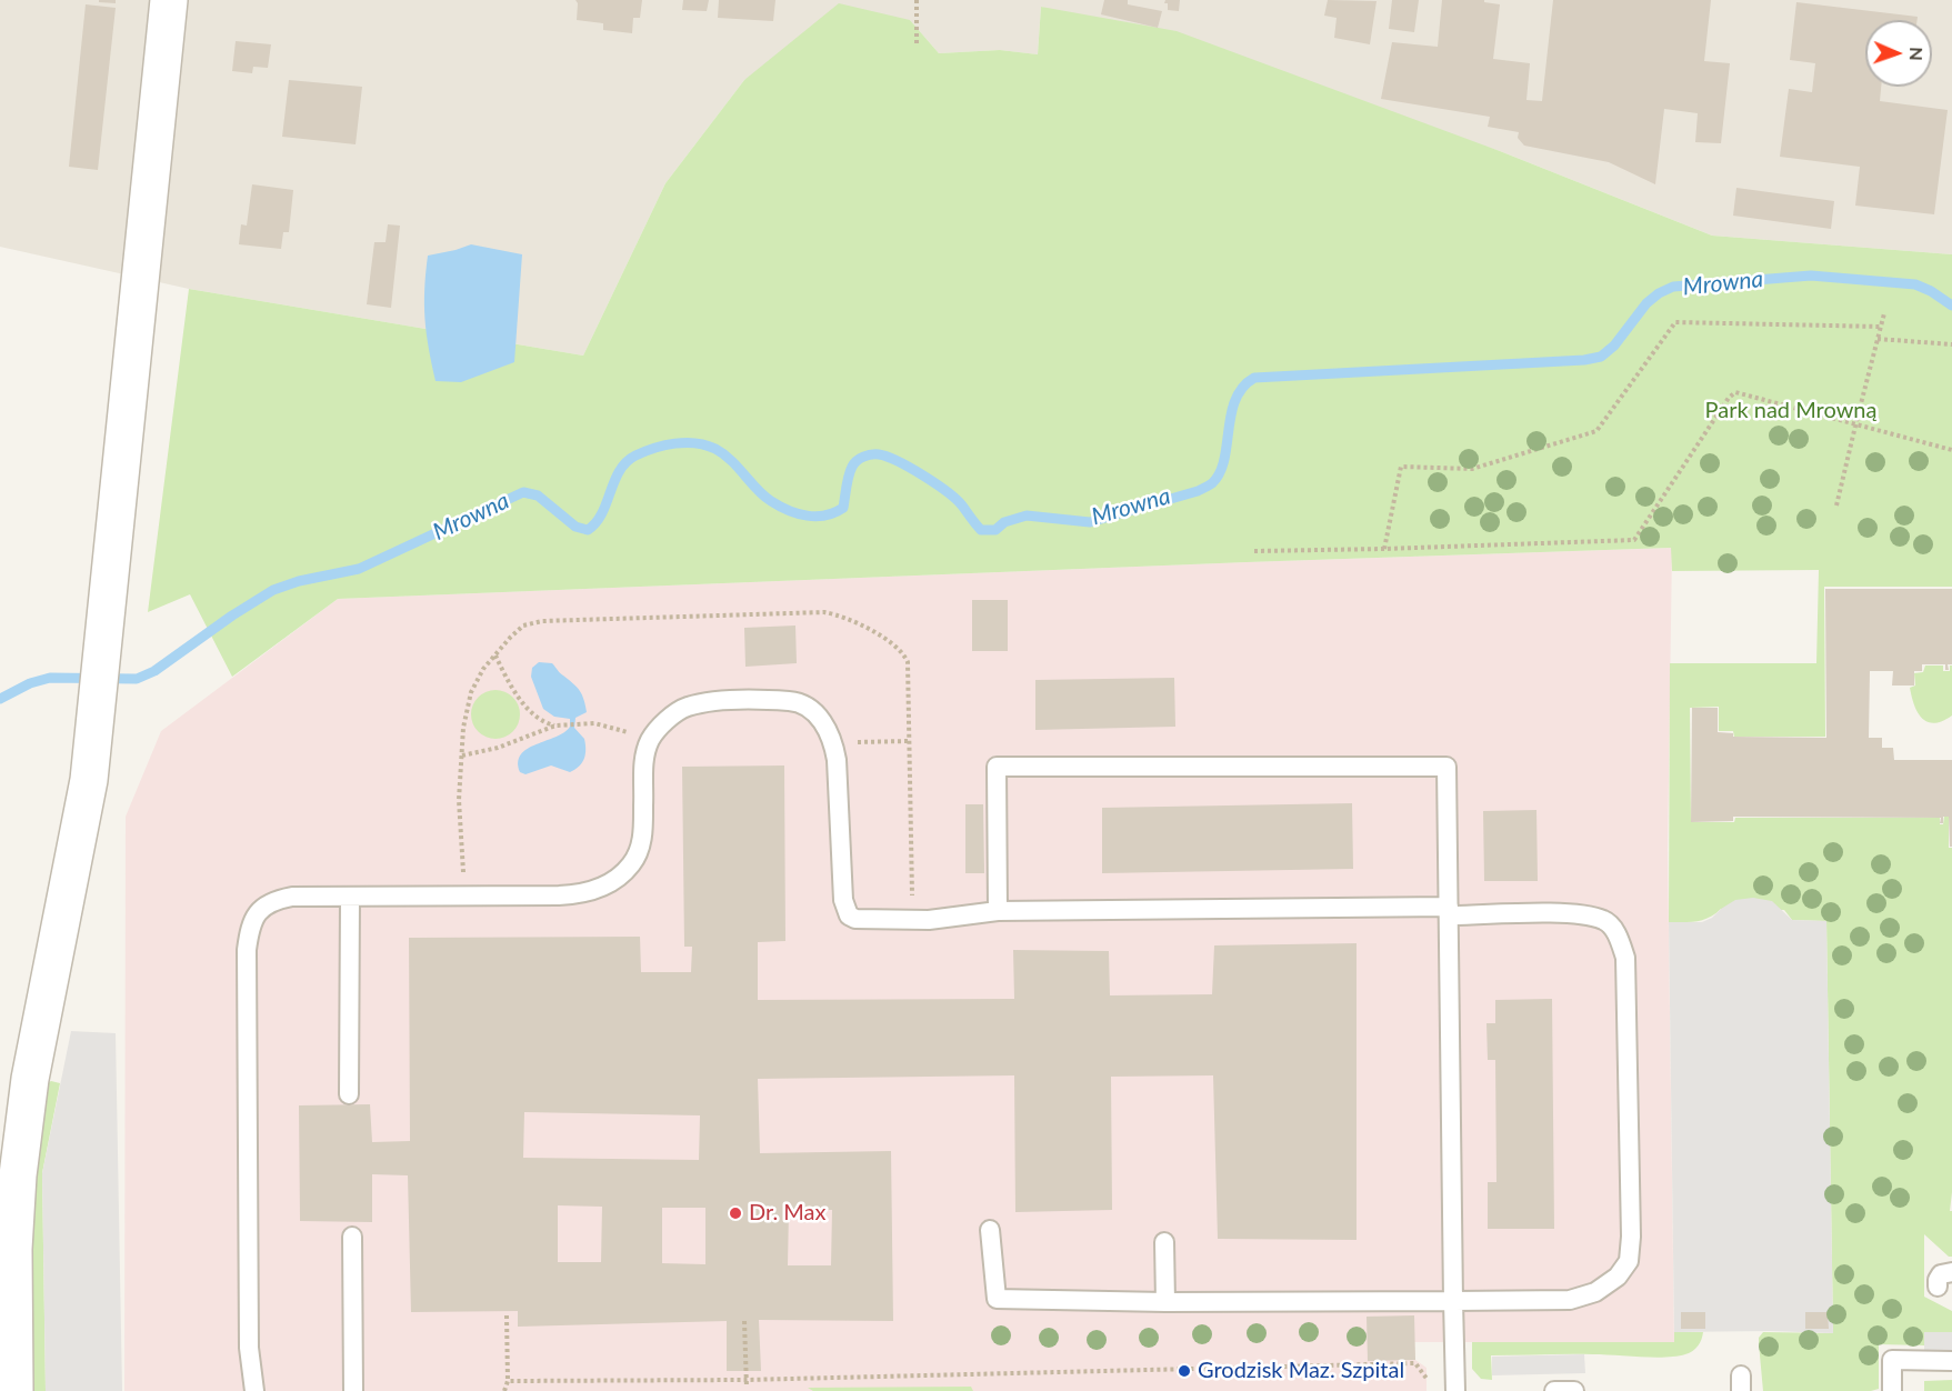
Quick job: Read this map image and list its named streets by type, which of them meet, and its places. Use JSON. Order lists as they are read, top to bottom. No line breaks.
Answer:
{"water":["Mrowna"],"parks":["Park nad Mrowną"],"places":["Dr. Max","Grodzisk Maz. Szpital"],"north":"right"}
